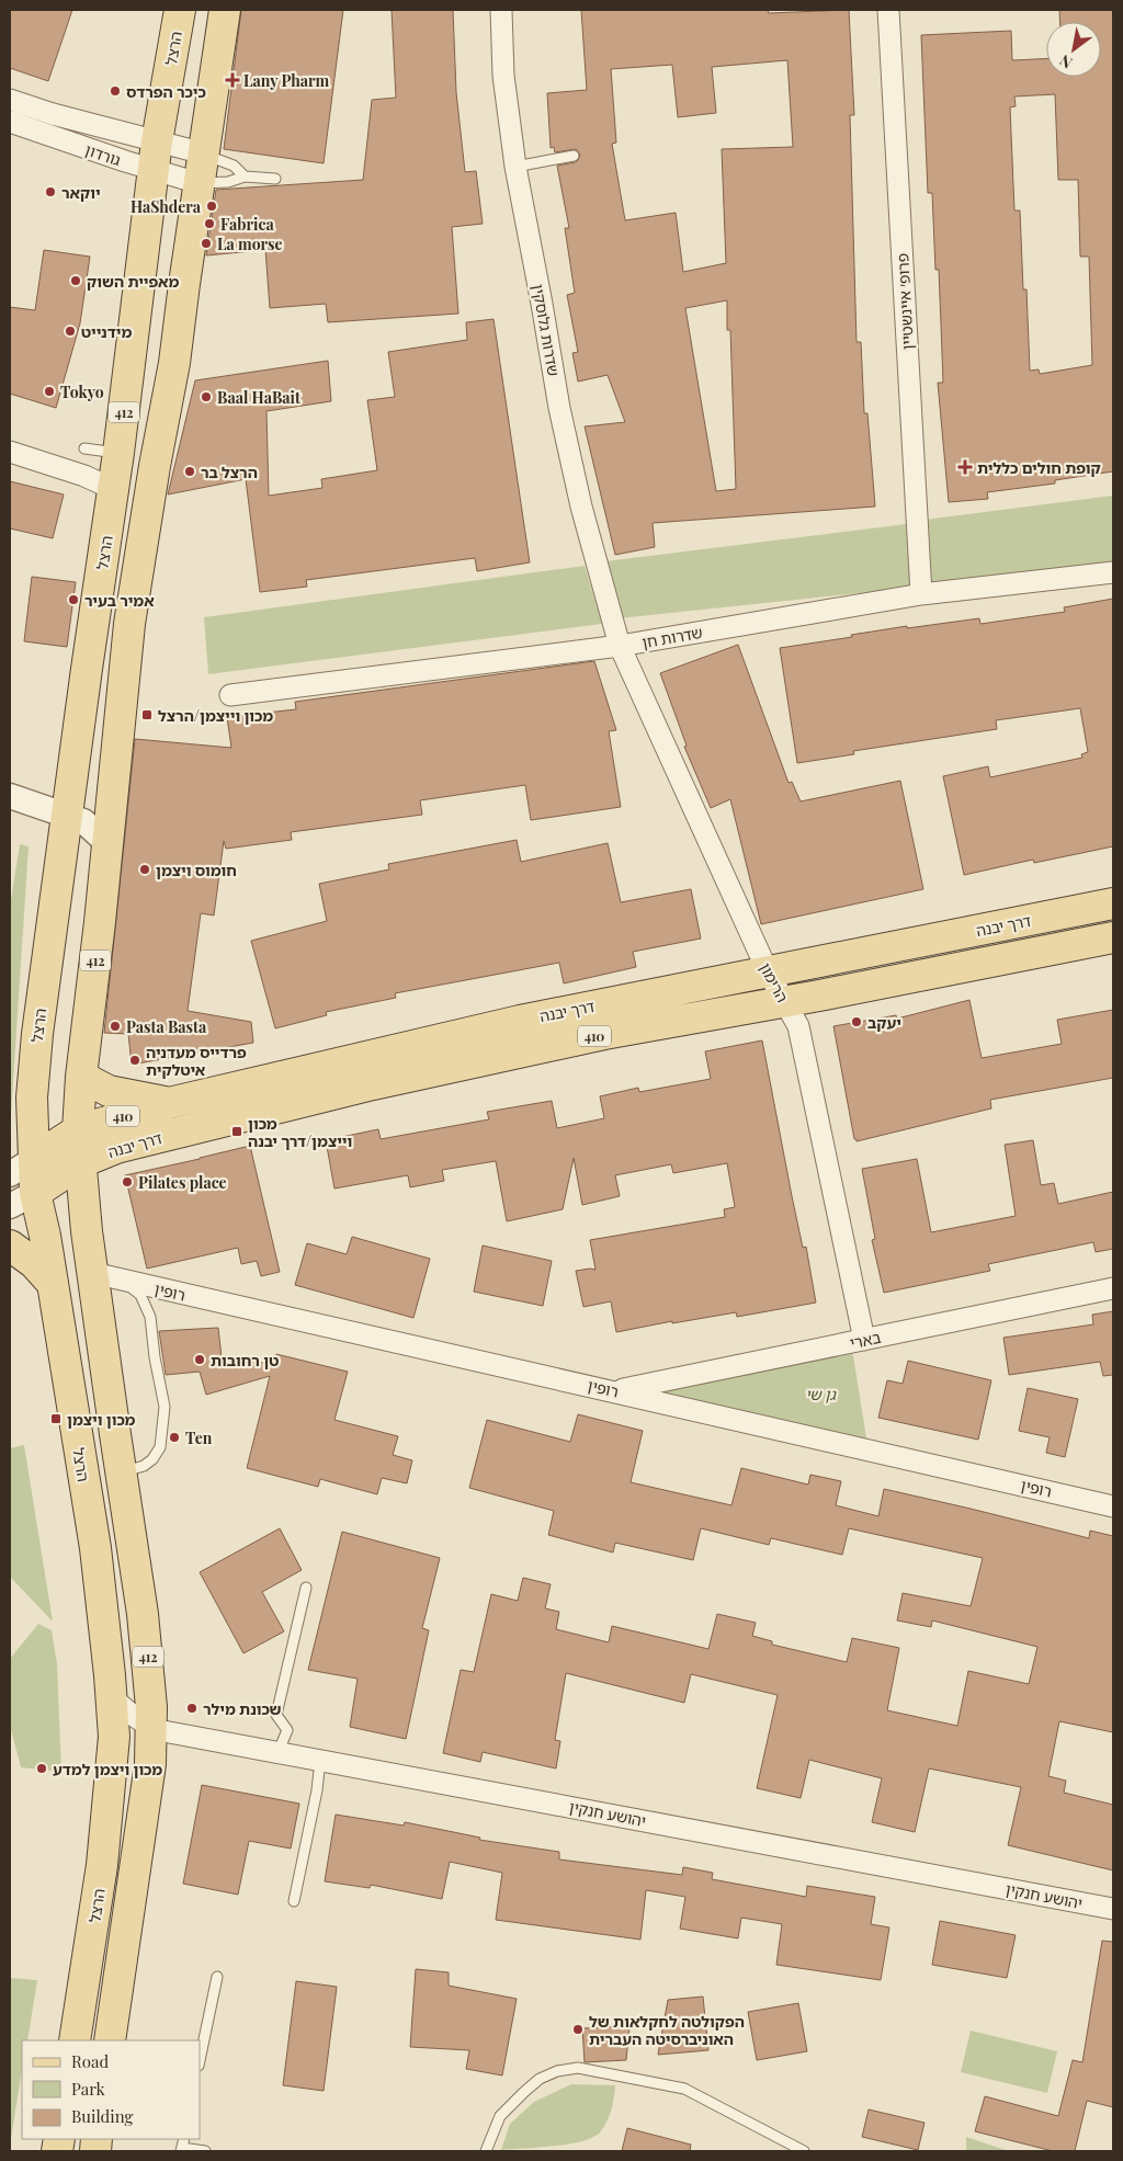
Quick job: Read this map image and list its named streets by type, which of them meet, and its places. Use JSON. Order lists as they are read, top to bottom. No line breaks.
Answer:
{"streets":{"main road":["הרצל","412","דרך יבנה","410"],"street":["גורדון","פרופ׳ איינשטיין","שדרות גלוסקין","שדרות חן","הרימון","רופין","בארי","יהושע חנקין"]},"crossings":[["הרצל","גורדון"],["הרצל","דרך יבנה"],["הרצל","יהושע חנקין"],["גורדון","412"],["פרופ׳ איינשטיין","שדרות חן"],["שדרות גלוסקין","שדרות חן"],["שדרות גלוסקין","הרימון"],["412","דרך יבנה"],["412","רופין"],["412","יהושע חנקין"],["שדרות חן","הרימון"],["דרך יבנה","הרימון"],["הרימון","בארי"],["רופין","בארי"]],"parks":["גן שי"],"places":{"health":["Lany Pharm","קופת חולים כללית"],"other":["כיכר הפרדס","יוקאר","HaShdera","Fabrica","La morse","מאפיית השוק","מידנייט","Tokyo","Baal HaBait","הרצל בר","אמיר בעיר","חומוס ויצמן","יעקב","Pasta Basta","פרדייס מעדניה איטלקית","Pilates place","טן רחובות","Ten","שכונת מילר","מכון ויצמן למדע","הפקולטה לחקלאות של האוניברסיטה העברית"],"transit":["מכון וייצמן/הרצל","מכון וייצמן/דרך יבנה","מכון ויצמן"]},"legend":["Road","Park","Building"],"north":"bottom left"}
